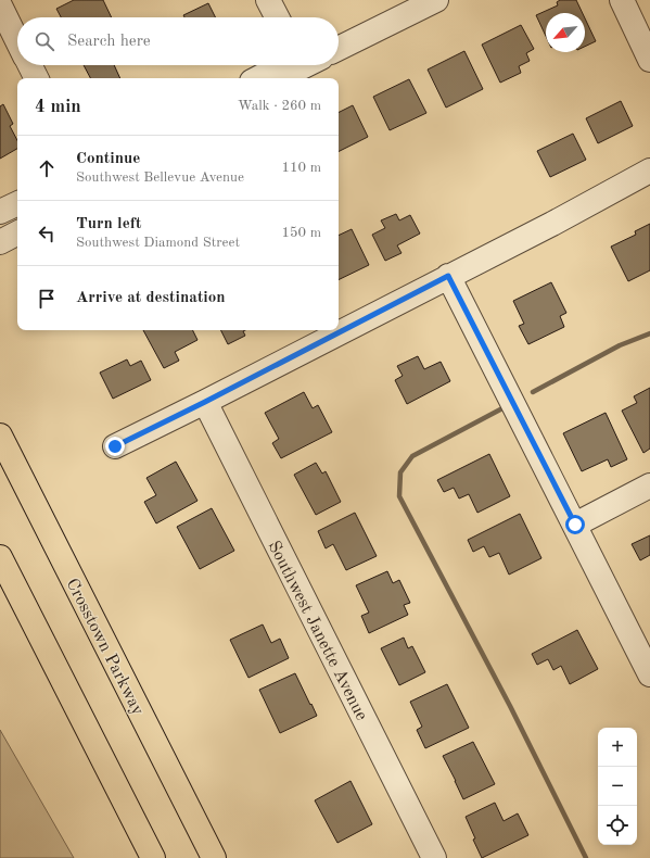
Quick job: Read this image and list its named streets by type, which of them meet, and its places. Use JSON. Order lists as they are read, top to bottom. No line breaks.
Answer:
{"streets":{"main road":["Crosstown Parkway"],"street":["Southwest Janette Avenue"]},"north":"bottom left","page":{"search":"Search here","heading":["4 min","Walk · 260 m"],"list":[["Continue","Southwest Bellevue Avenue","110 m"],["Turn left","Southwest Diamond Street","150 m"],"Arrive at destination"],"map_buttons":["+","−"]}}
